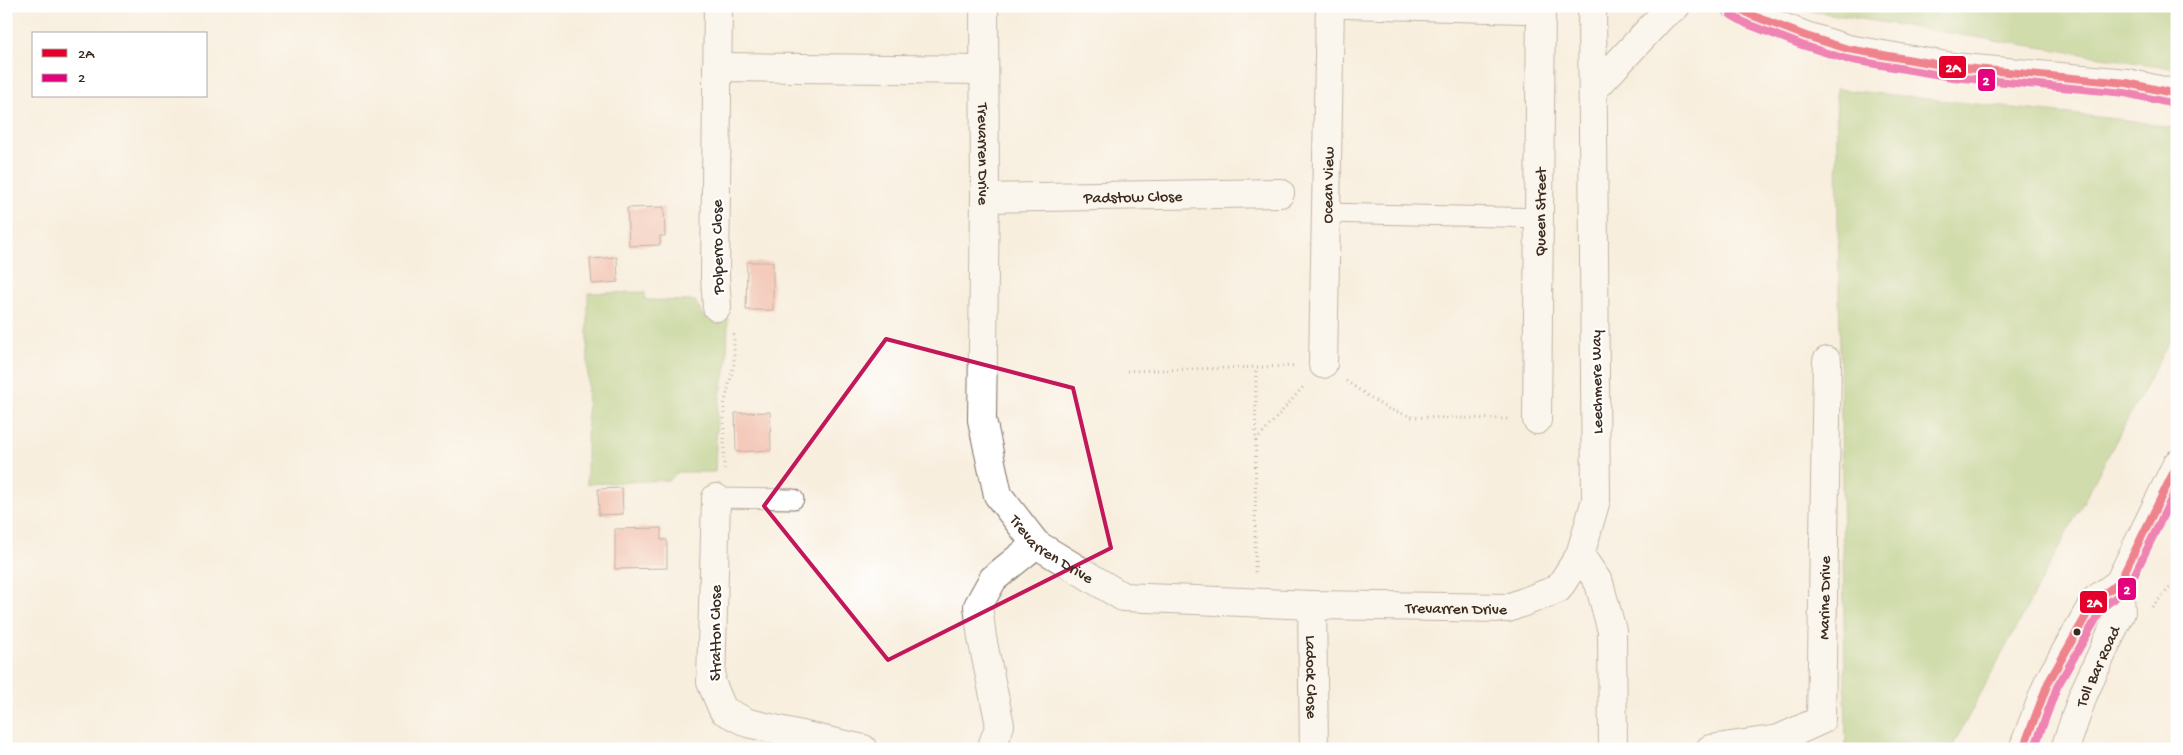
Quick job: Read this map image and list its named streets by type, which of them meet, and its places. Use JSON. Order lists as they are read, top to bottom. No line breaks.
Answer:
{"streets":{"street":["Trevarren Drive","Ocean View","Padstow Close","Queen Street","Polperro Close","Leechmere Way","Marine Drive","Stratton Close","Toll Bar Road","Ladock Close"]},"crossings":[["Trevarren Drive","Padstow Close"],["Trevarren Drive","Leechmere Way"],["Trevarren Drive","Ladock Close"],["Polperro Close","Stratton Close"]],"lines":["transit line 2A","transit line 2"],"legend":["2A","2"]}
